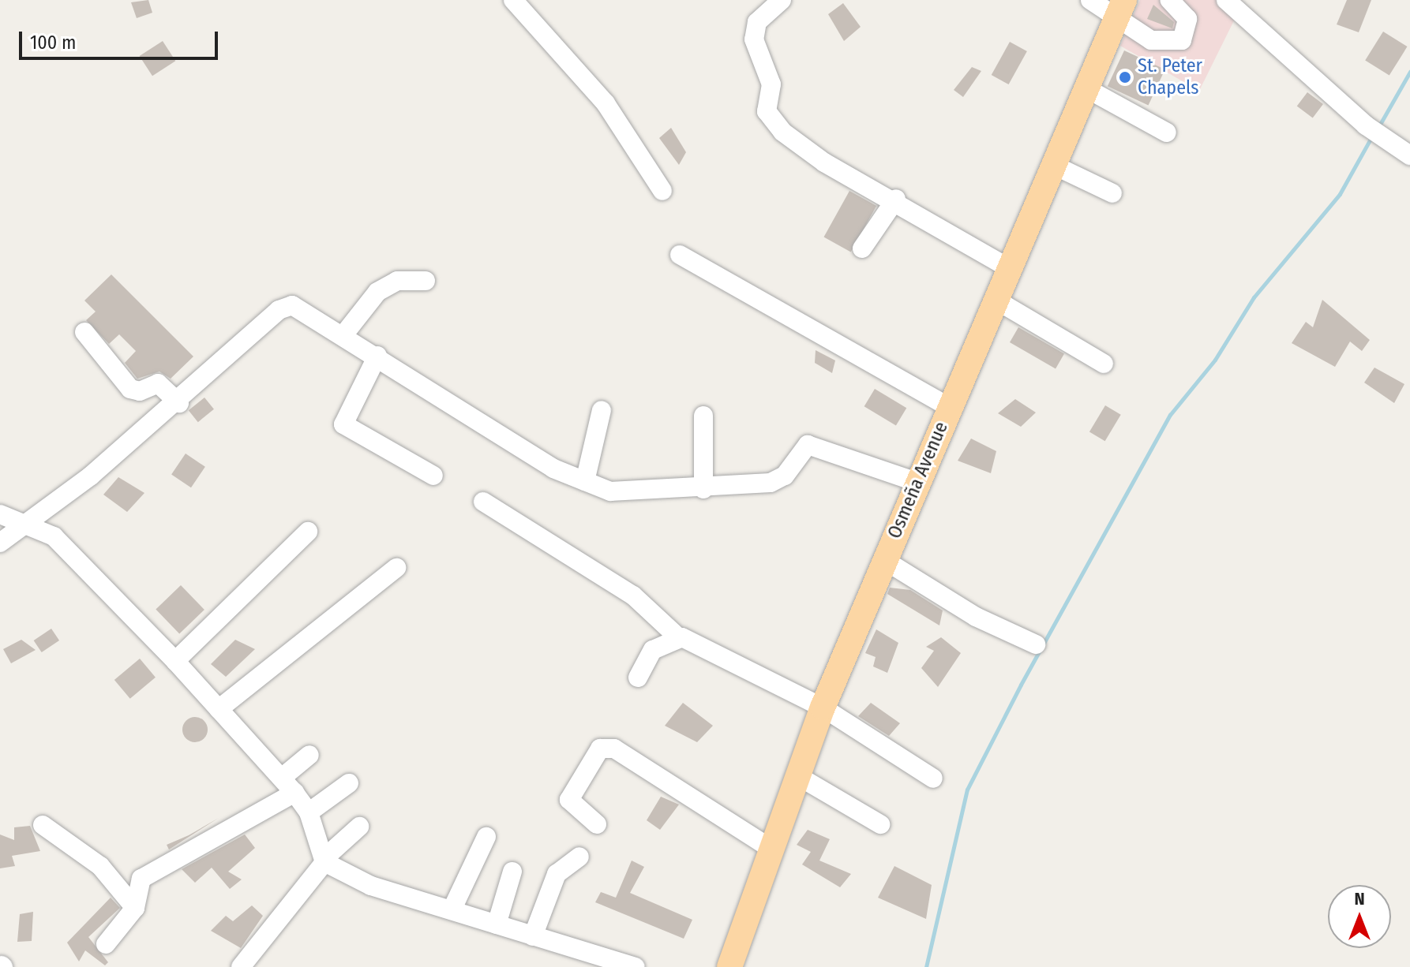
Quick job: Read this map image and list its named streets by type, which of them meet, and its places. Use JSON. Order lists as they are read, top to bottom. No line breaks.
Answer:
{"streets":{"main road":["Osmeña Avenue"]},"places":["St. Peter Chapels"],"scale_bar":"100 m","north":"top"}
